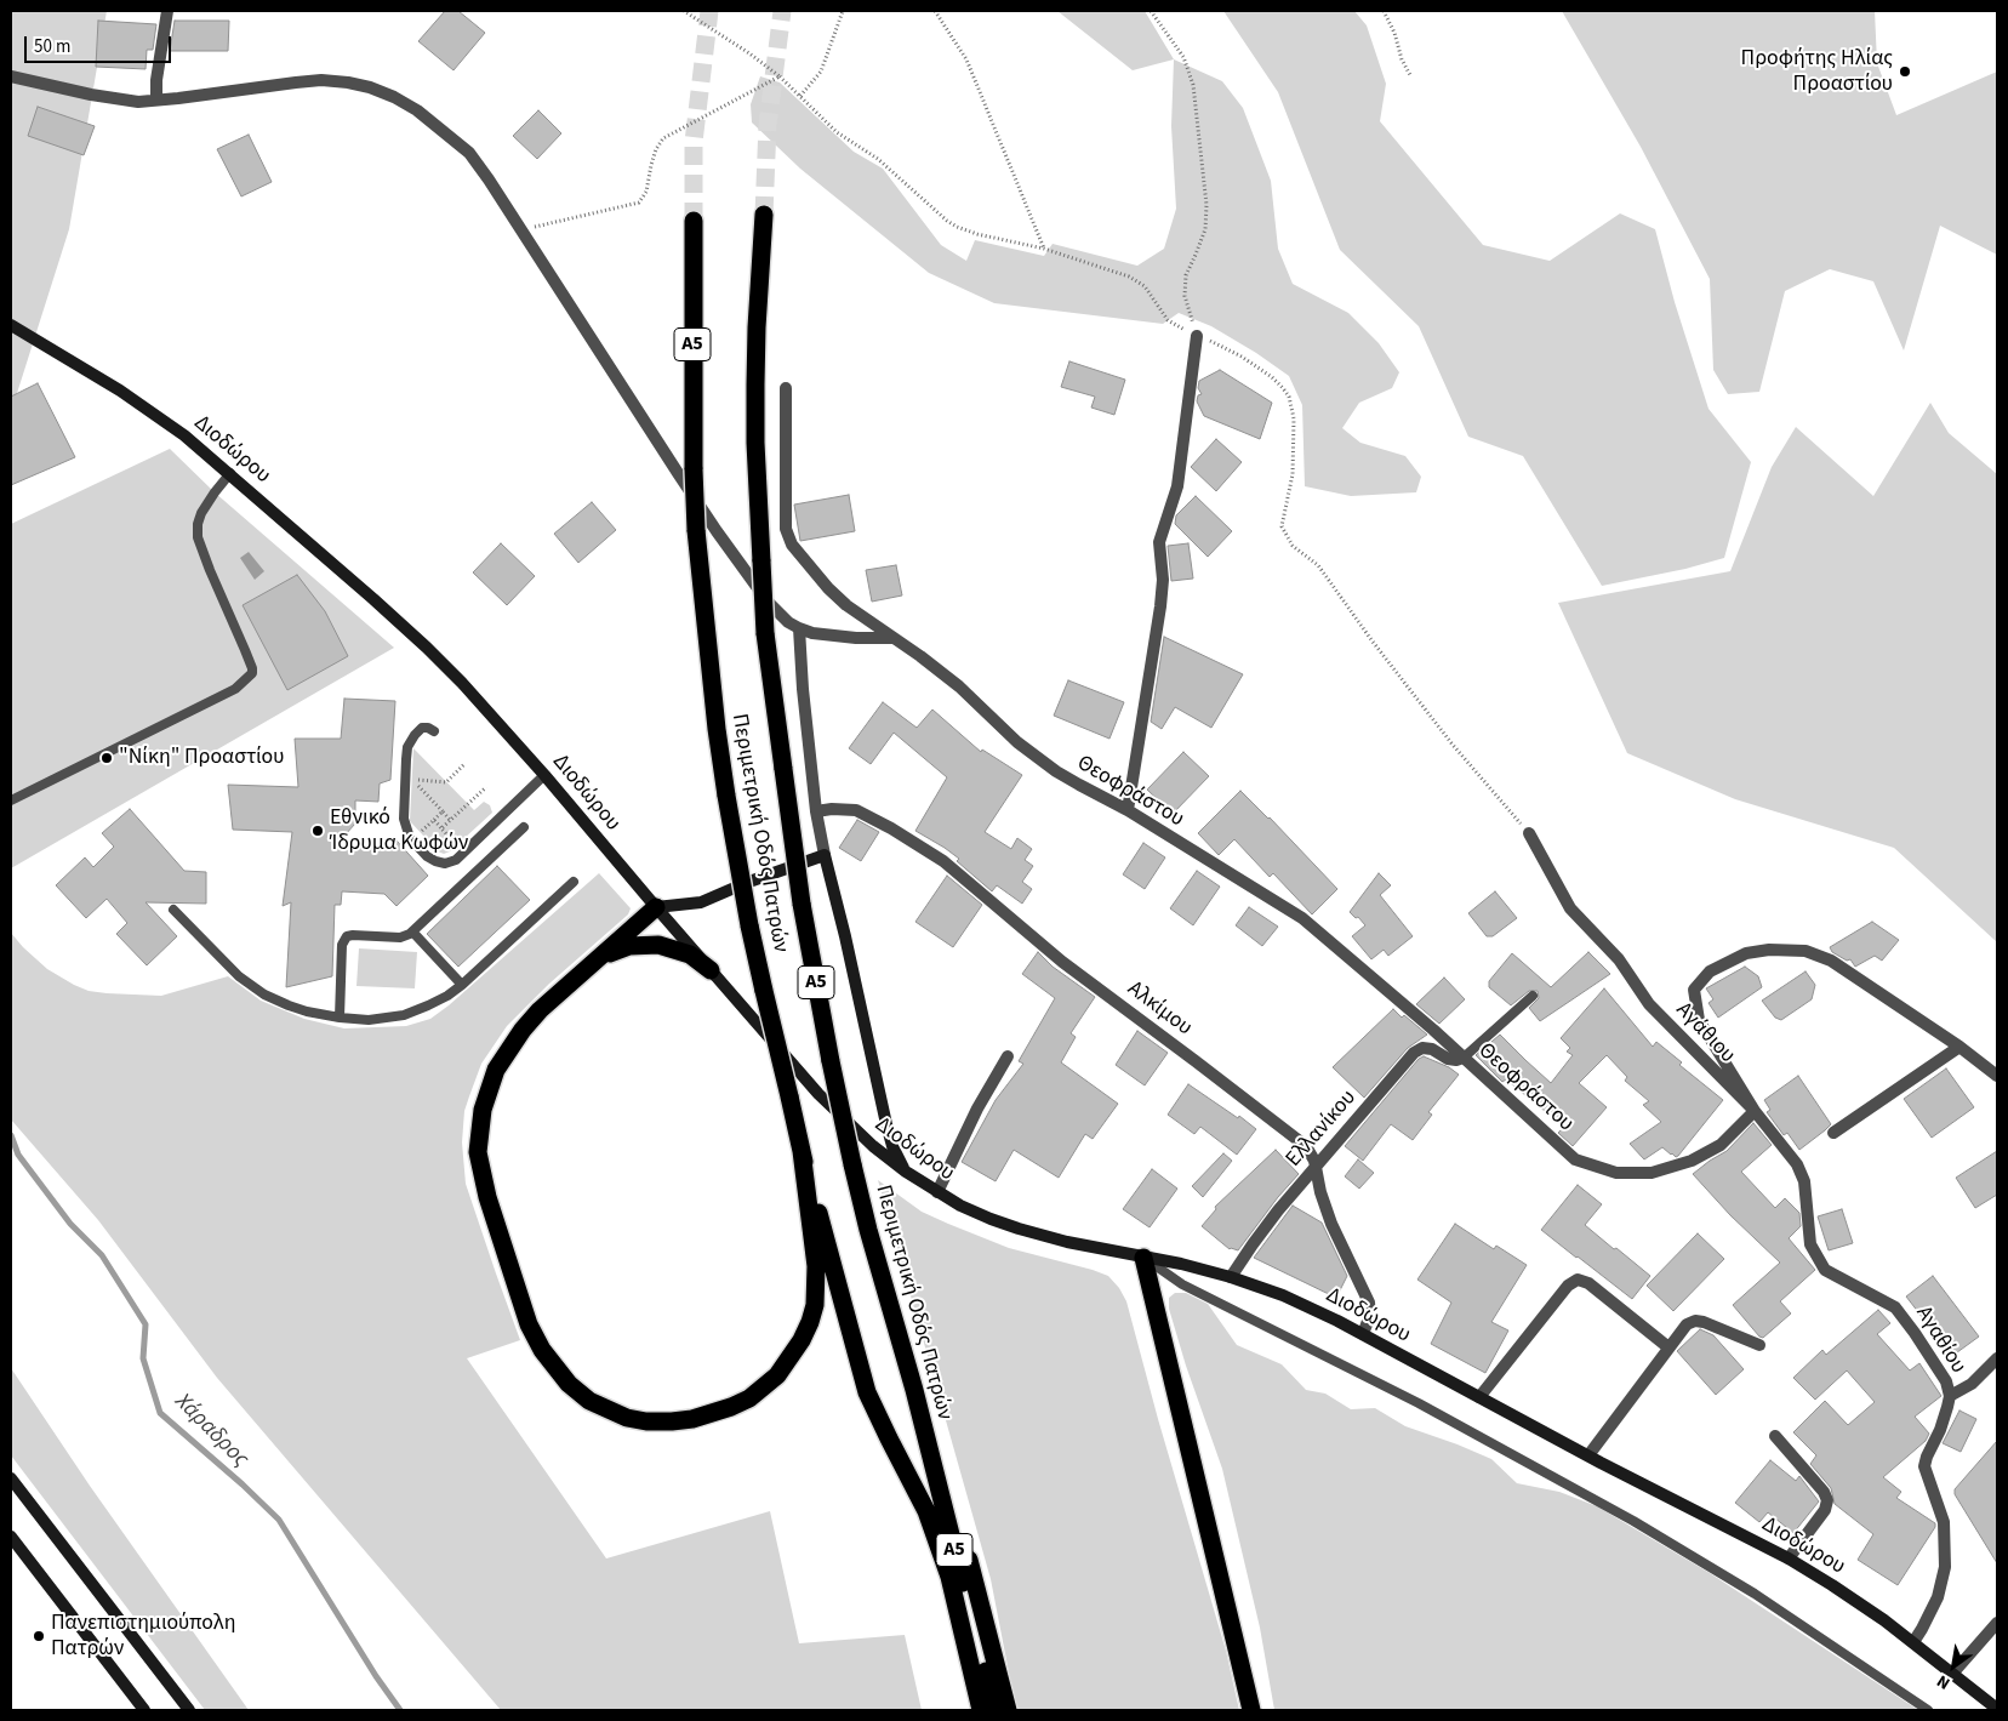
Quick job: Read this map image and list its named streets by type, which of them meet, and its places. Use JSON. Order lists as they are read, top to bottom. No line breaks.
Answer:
{"streets":{"highway":["Α5","Περιμετρική Οδός Πατρών"],"street":["Διοδώρου","Θεοφράστου","Αλκίμου","Αγάθιου","Ελλανίκου","Αγαθίου"]},"crossings":[["Διοδώρου","Αλκίμου"],["Διοδώρου","Ελλανίκου"],["Διοδώρου","Αγαθίου"],["Θεοφράστου","Αγάθιου"],["Θεοφράστου","Ελλανίκου"],["Αλκίμου","Ελλανίκου"],["Αγάθιου","Αγαθίου"]],"water":["Χάραδρος"],"places":["Προφήτης Ηλίας Προαστίου","\"Νίκη\" Προαστίου","Εθνικό Ίδρυμα Κωφών","Πανεπιστημιούπολη Πατρών"],"scale_bar":"50 m","north":"bottom left"}
